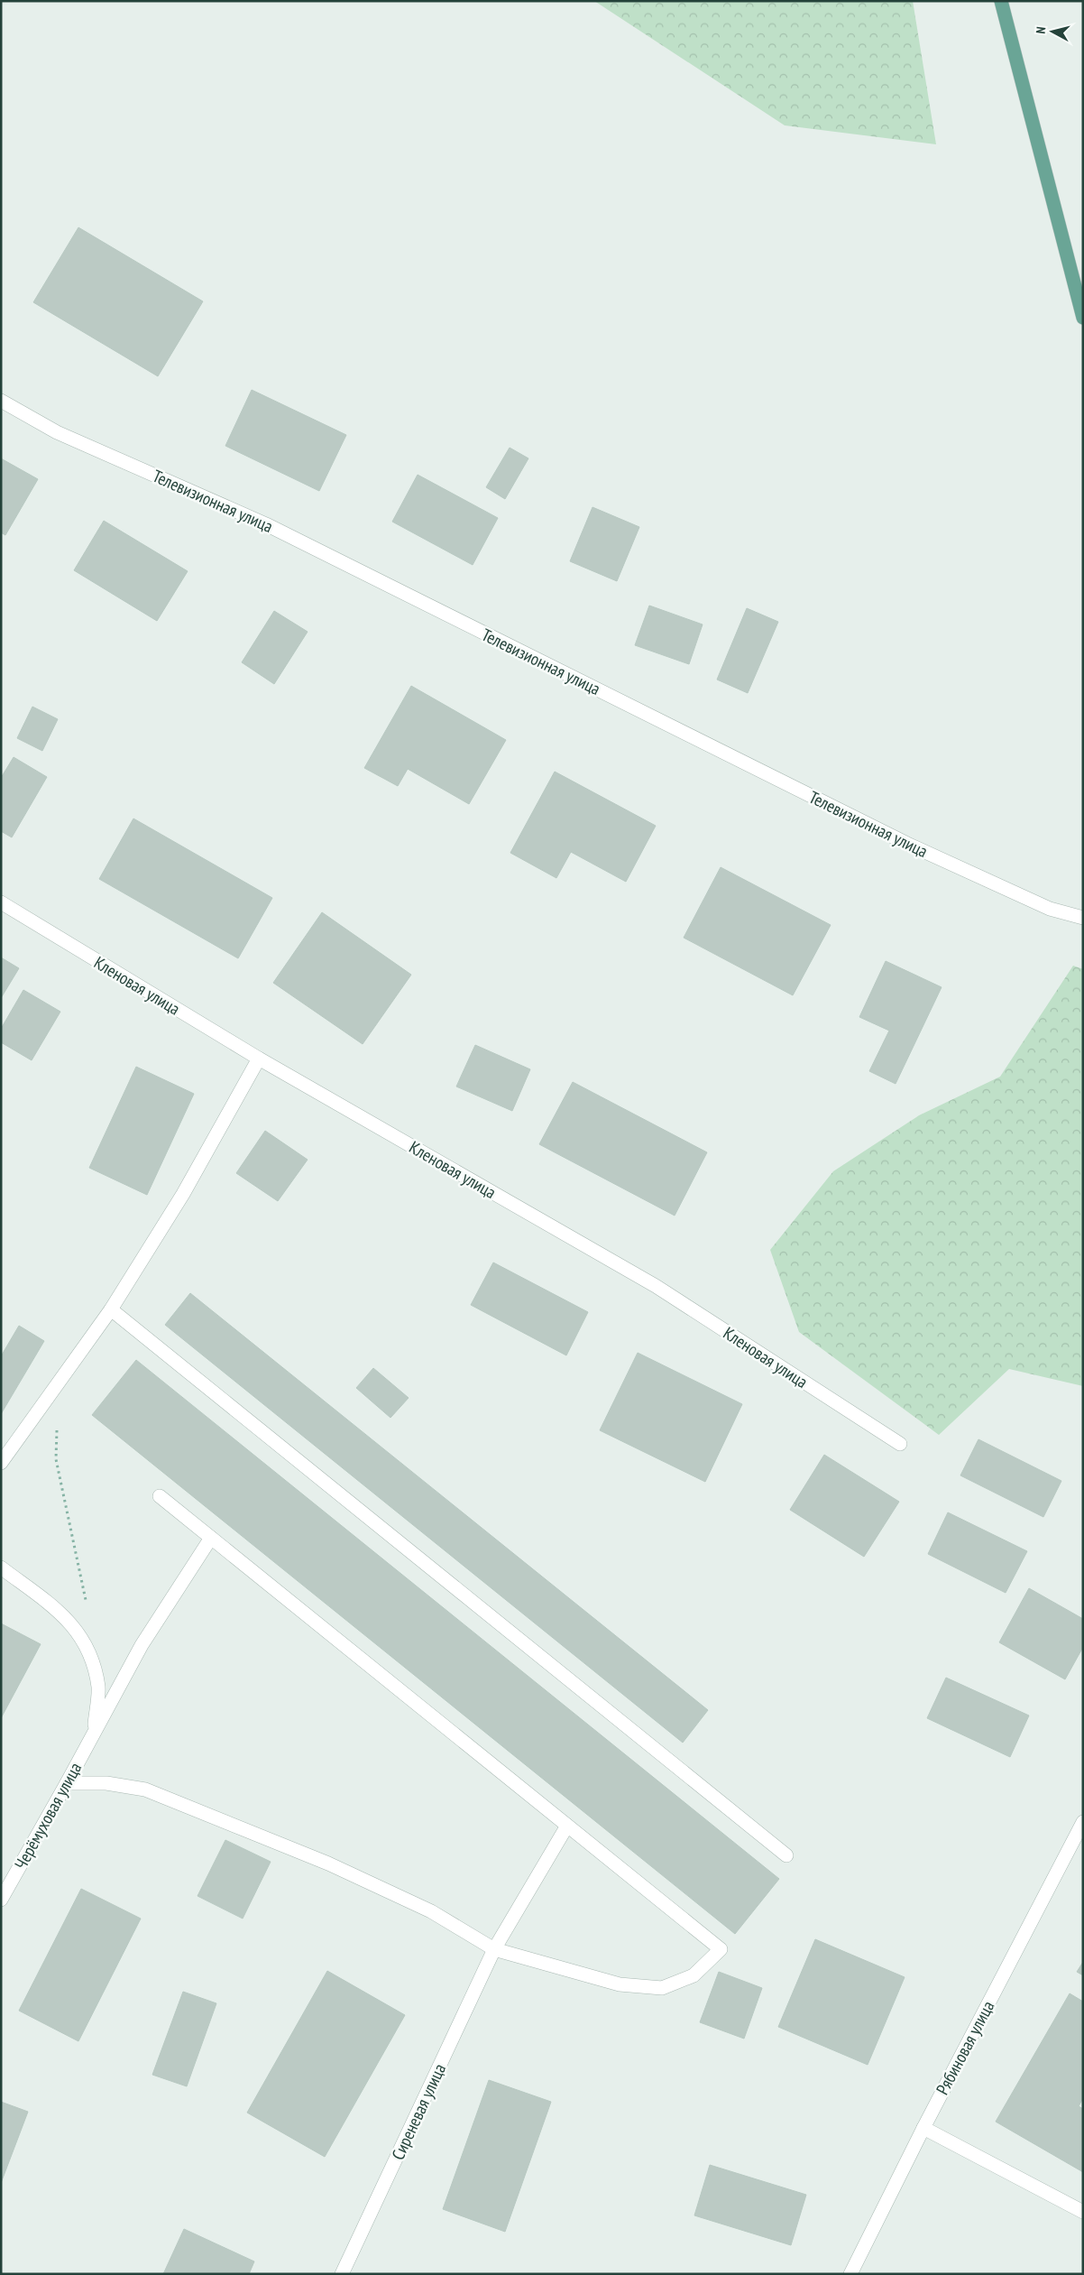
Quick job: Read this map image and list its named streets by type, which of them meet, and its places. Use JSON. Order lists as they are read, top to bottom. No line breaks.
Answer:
{"streets":{"street":["Телевизионная улица","Кленовая улица","Черёмуховая улица","Рябиновая улица","Сиреневая улица"]},"north":"left"}
